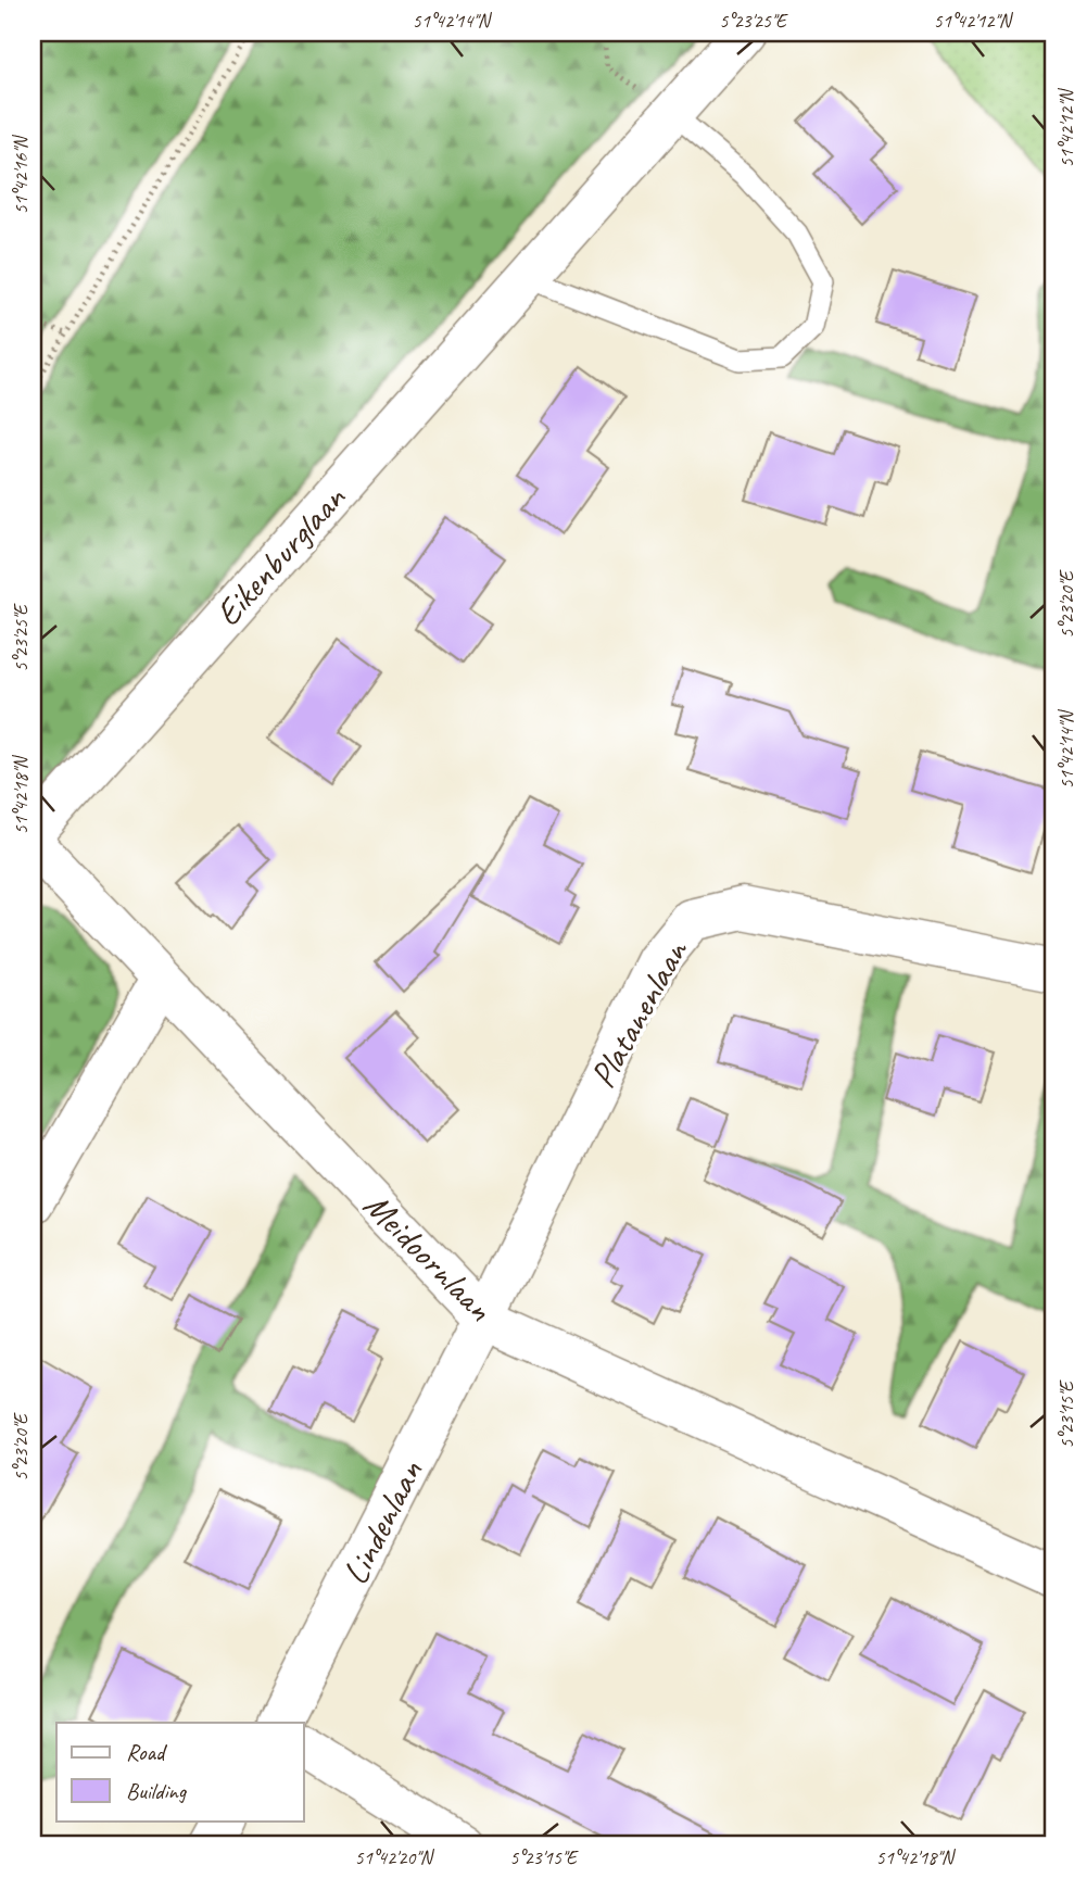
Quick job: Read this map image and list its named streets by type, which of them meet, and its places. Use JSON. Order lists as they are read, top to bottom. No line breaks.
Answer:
{"streets":{"street":["Eikenburglaan","Platanenlaan","Meidoornlaan","Lindenlaan"]},"crossings":[["Platanenlaan","Meidoornlaan"],["Platanenlaan","Lindenlaan"],["Meidoornlaan","Lindenlaan"]],"legend":["Road","Building"],"coordinates":["51°42'14\"N","5°23'25\"E","51°42'12\"N","51°42'16\"N","5°23'20\"E","51°42'18\"N","5°23'15\"E","51°42'20\"N"]}
